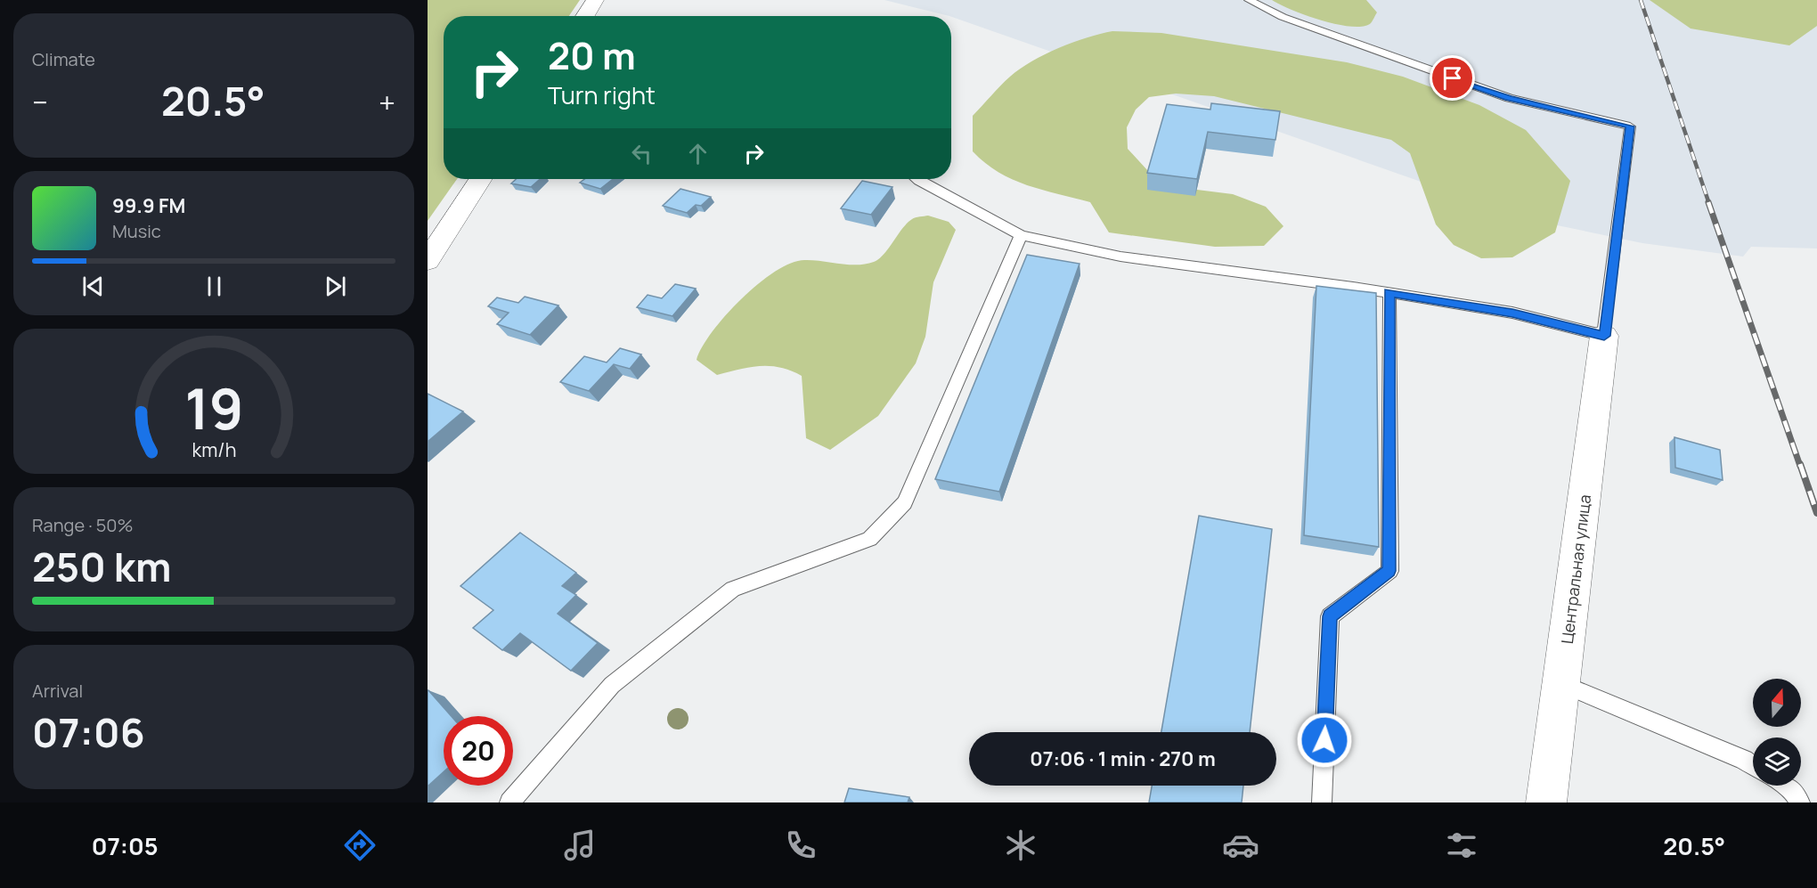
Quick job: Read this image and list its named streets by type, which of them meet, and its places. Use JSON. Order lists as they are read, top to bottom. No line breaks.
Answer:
{"streets":{"street":["Центральная улица"]},"north":"top","page":{"tile":["Climate",["Range · 50%","250 km"],["Arrival","07:06"]],"turn":["20 m","Turn right"],"heat":["−","20.5°","+"],"song":["99.9 FM","Music"],"limit":"20","trip":"07:06 · 1 min · 270 m","tabs":["07:05","20.5°"],"gauge":["19","km/h"]}}
